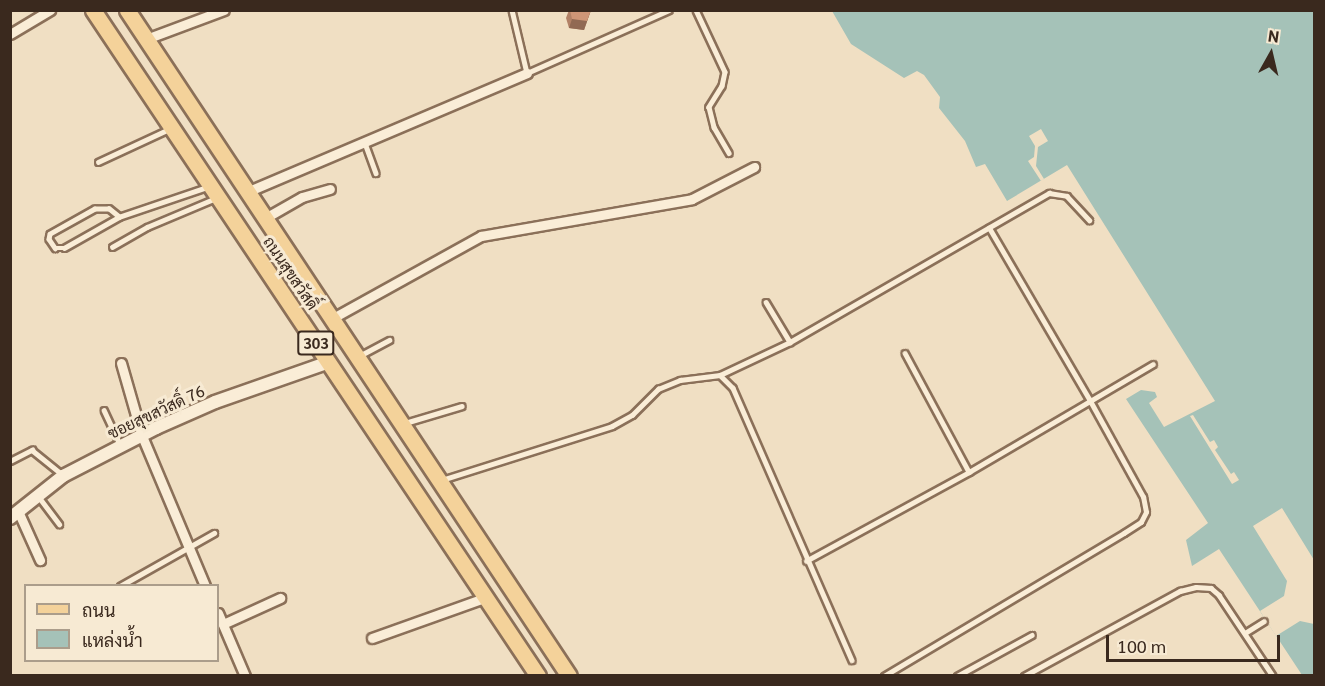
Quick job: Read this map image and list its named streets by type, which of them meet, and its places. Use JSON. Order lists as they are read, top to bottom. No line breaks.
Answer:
{"streets":{"main road":["ถนนสุขสวัสดิ์","303"],"street":["ซอยสุขสวัสดิ์ 76"]},"crossings":[["ถนนสุขสวัสดิ์","ซอยสุขสวัสดิ์ 76"]],"legend":["ถนน","แหล่งน้ำ"],"scale_bar":"100 m","north":"top"}
